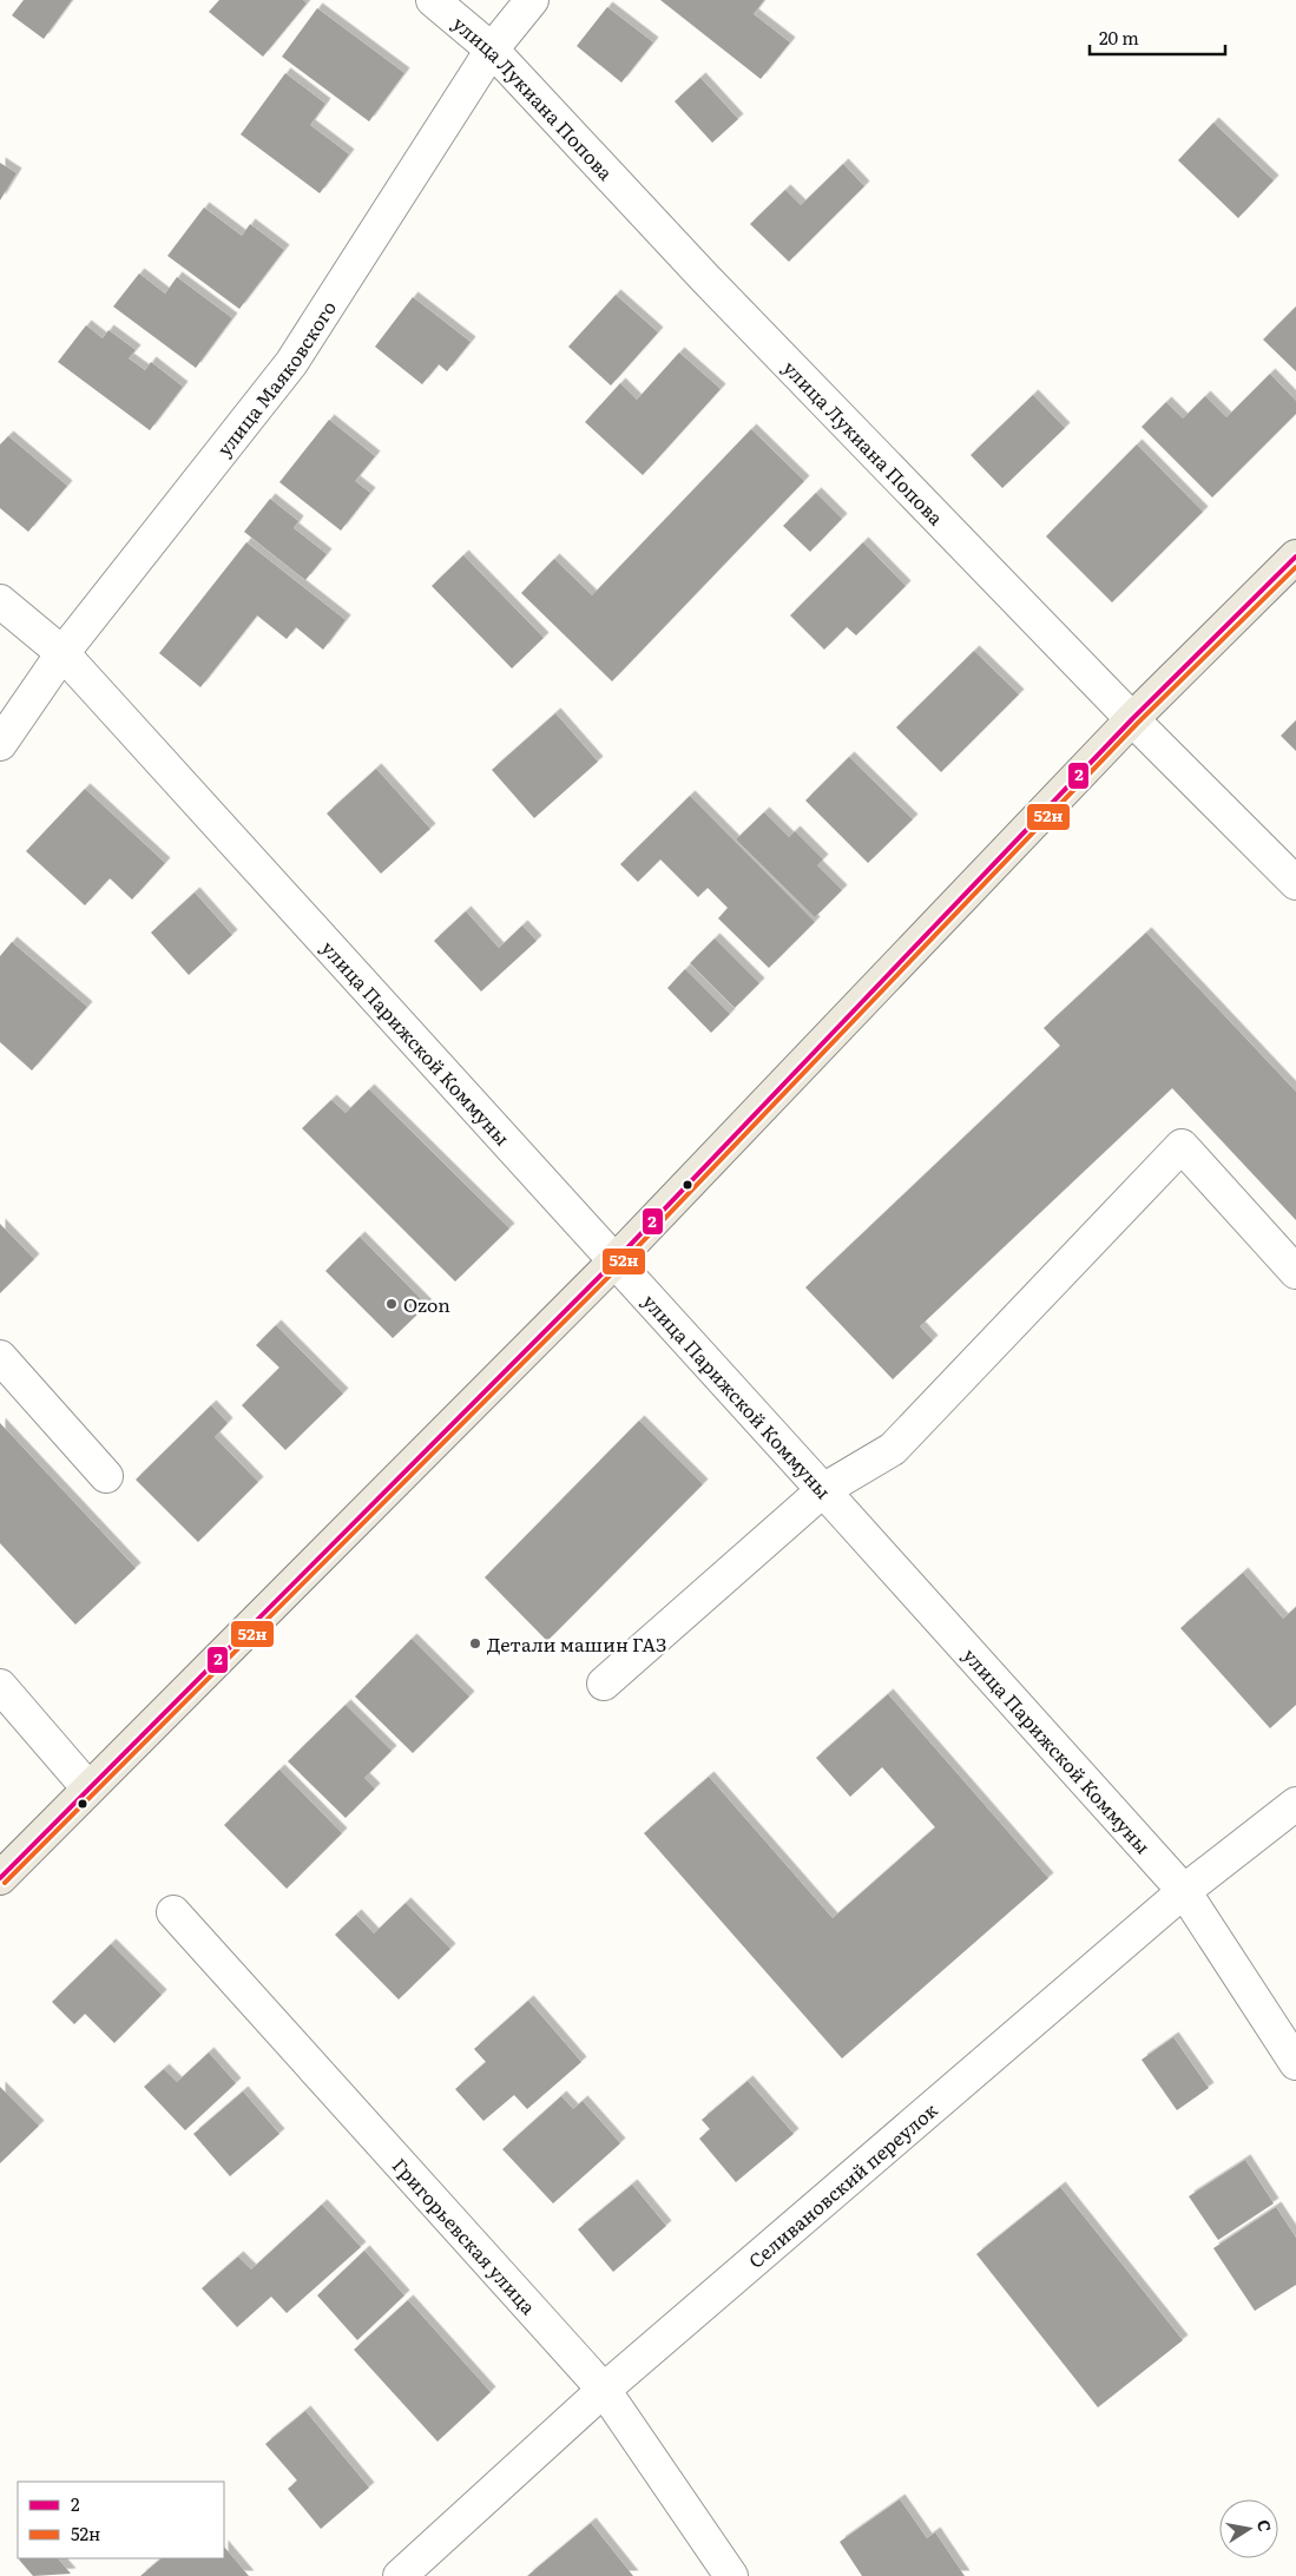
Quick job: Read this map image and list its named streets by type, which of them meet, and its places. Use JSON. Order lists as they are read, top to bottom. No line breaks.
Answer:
{"streets":{"street":["улица Лукиана Попова","улица Маяковского","улица Парижской Коммуны","Селивановский переулок","Григорьевская улица"]},"crossings":[["улица Лукиана Попова","улица Маяковского"],["улица Маяковского","улица Парижской Коммуны"],["улица Парижской Коммуны","Селивановский переулок"],["Селивановский переулок","Григорьевская улица"]],"places":["Ozon","Детали машин ГАЗ"],"lines":["transit line 2","transit line 52н"],"legend":["2","52н"],"scale_bar":"20 m","north":"right"}
